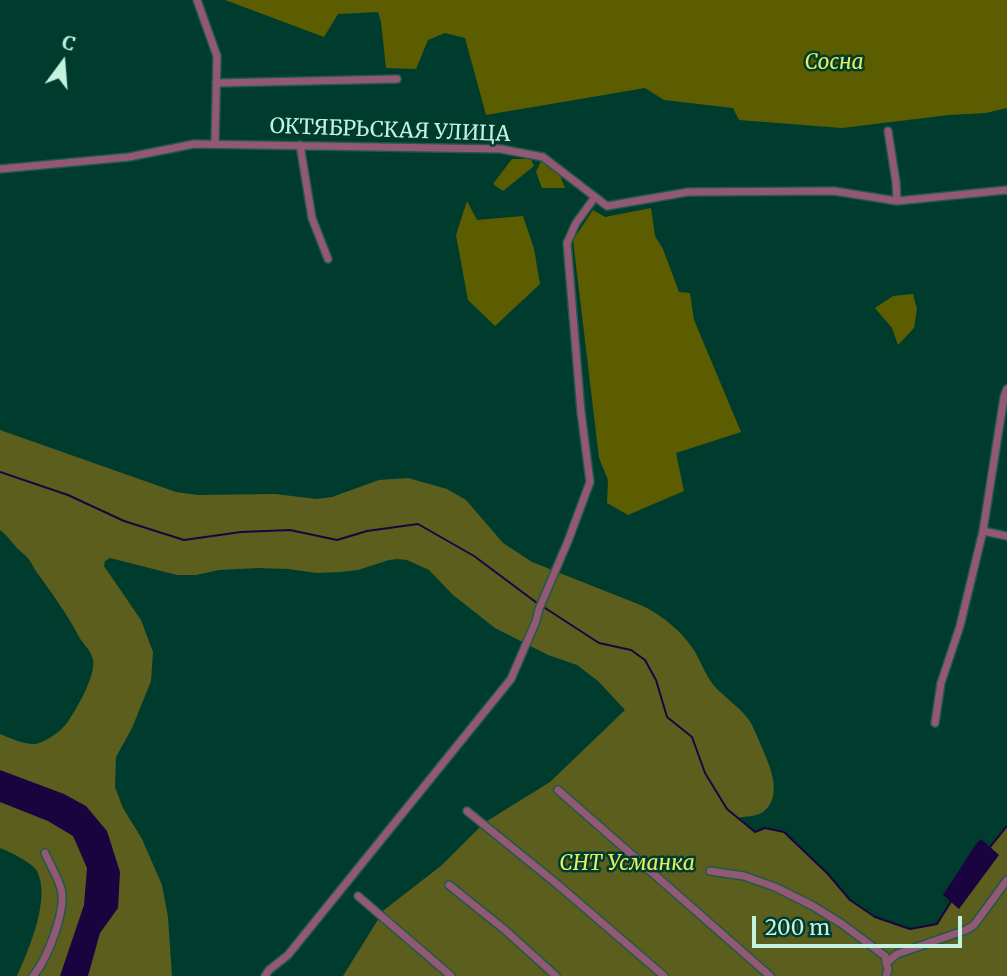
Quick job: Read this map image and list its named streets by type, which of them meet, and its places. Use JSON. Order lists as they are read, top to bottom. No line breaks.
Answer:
{"streets":{"street":["ОКТЯБРЬСКАЯ УЛИЦА"]},"parks":["Сосна","СНТ Усманка"],"scale_bar":"200 m","north":"top"}
